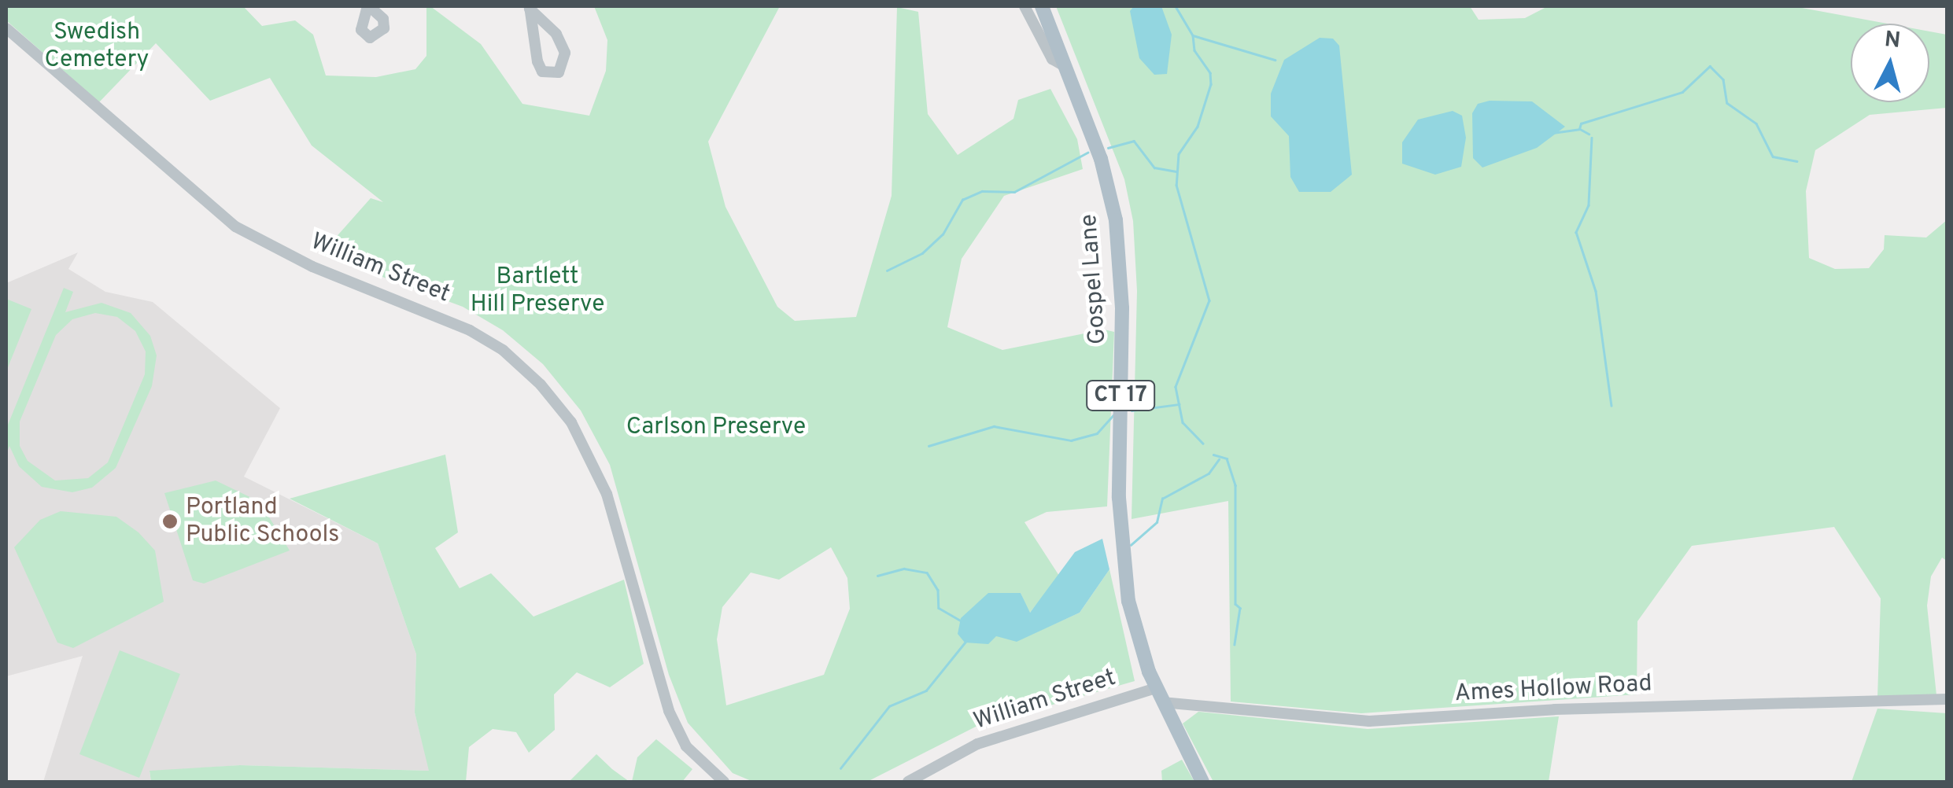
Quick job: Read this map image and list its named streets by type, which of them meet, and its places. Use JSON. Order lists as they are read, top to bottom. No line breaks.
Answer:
{"streets":{"main road":["Gospel Lane","CT 17"],"street":["William Street","Ames Hollow Road"]},"crossings":[["William Street","Gospel Lane"],["Gospel Lane","Ames Hollow Road"]],"parks":["Swedish Cemetery","Bartlett Hill Preserve","Carlson Preserve"],"places":["Portland Public Schools"],"north":"top"}
